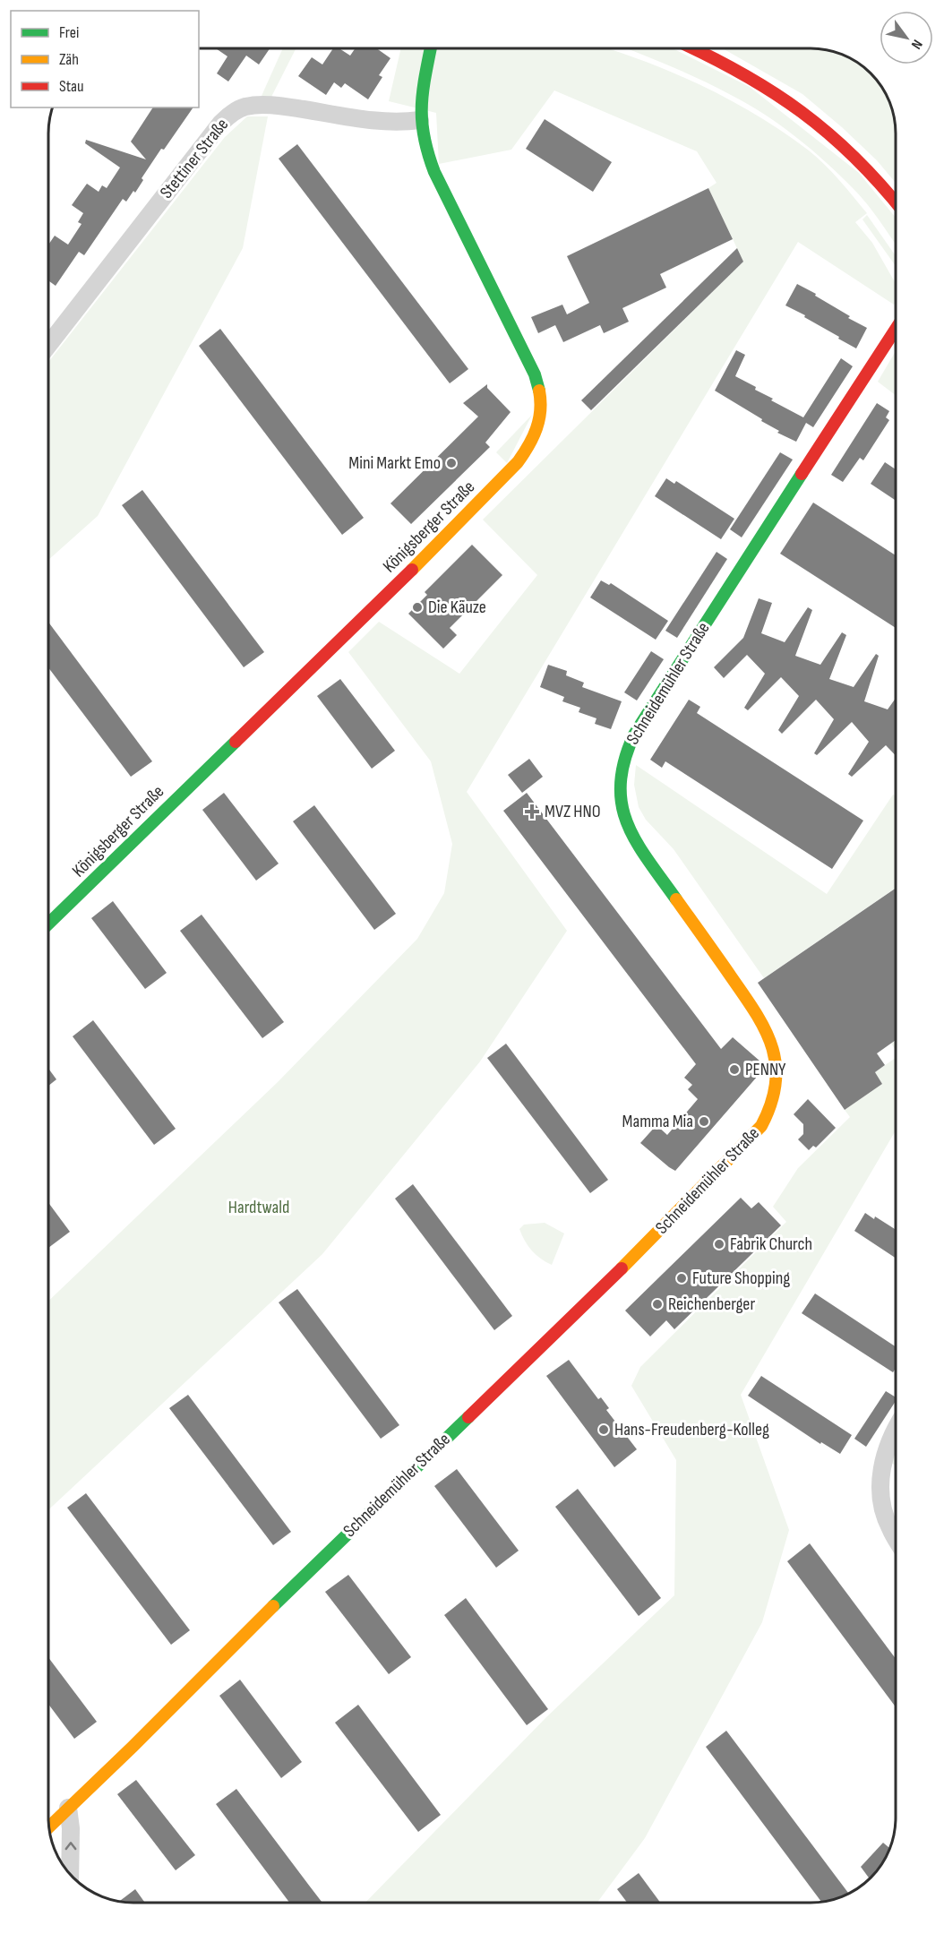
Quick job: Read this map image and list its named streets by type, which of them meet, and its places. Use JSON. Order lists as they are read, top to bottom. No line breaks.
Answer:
{"streets":{"street":["Stettiner Straße","Königsberger Straße","Schneidemühler Straße"]},"crossings":[["Stettiner Straße","Königsberger Straße"]],"parks":["Hardtwald"],"places":{"other":["Mini Markt Emo","Die Käuze","PENNY","Mamma Mia","Fabrik Church","Future Shopping","Reichenberger","Hans-Freudenberg-Kolleg"],"health":["MVZ HNO"]},"legend":["Frei","Zäh","Stau"],"north":"bottom right"}
